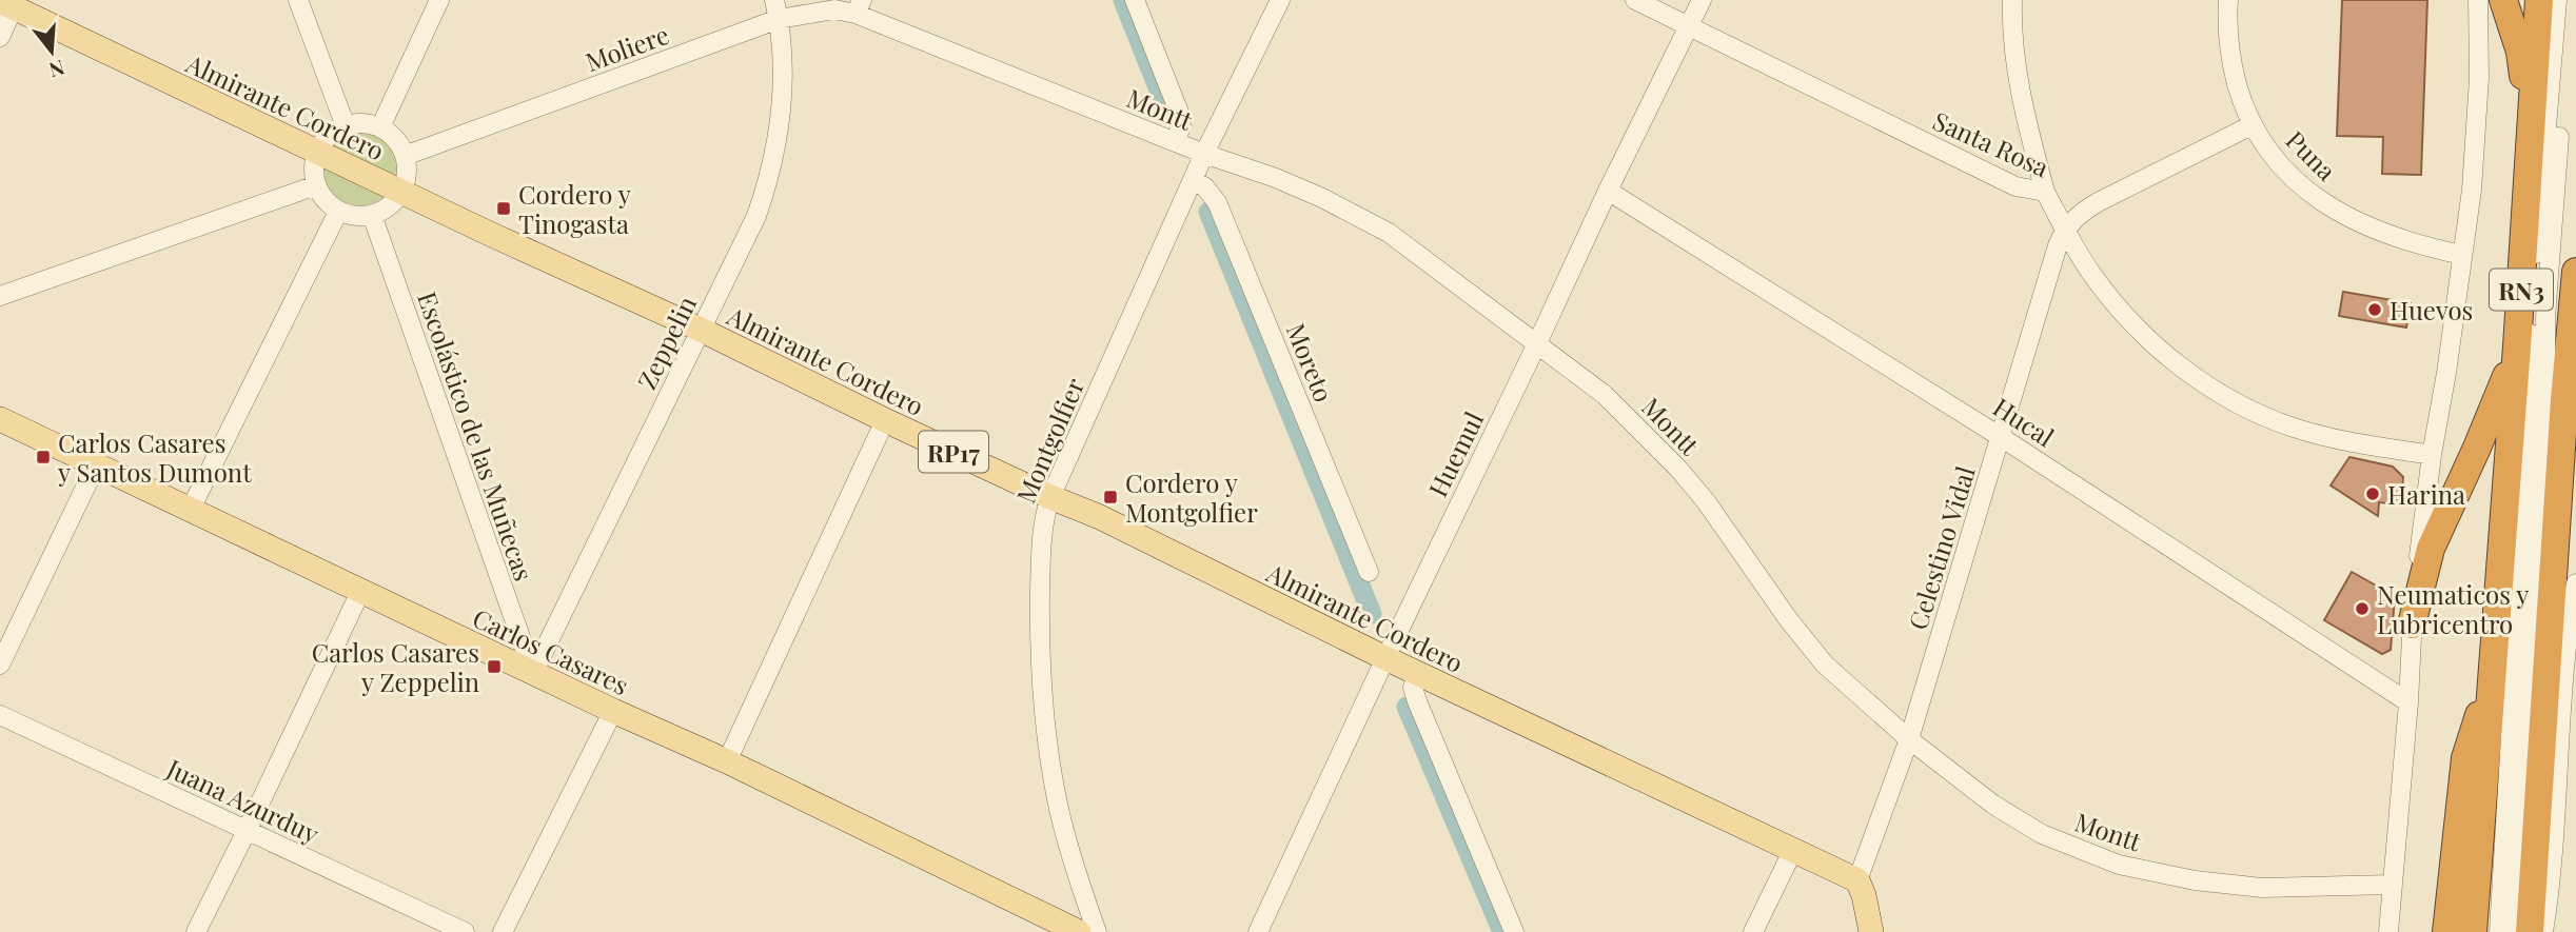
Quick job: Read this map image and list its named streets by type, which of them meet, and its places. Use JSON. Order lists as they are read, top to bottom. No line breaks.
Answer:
{"streets":{"highway":["RN3"],"main road":["Almirante Cordero","RP17","Carlos Casares"],"street":["Moliere","Montt","Santa Rosa","Puna","Zeppelin","Moreto","Hucal","Escolástico de las Muñecas","Montgolfier","Huemul","Celestino Vidal","Juana Azurduy"]},"crossings":[["Moliere","Montt"],["Moliere","Zeppelin"],["Almirante Cordero","Zeppelin"],["Almirante Cordero","Montgolfier"],["Almirante Cordero","Huemul"],["Almirante Cordero","Celestino Vidal"],["Montt","Montgolfier"],["Montt","Huemul"],["Montt","Celestino Vidal"],["Santa Rosa","Huemul"],["Santa Rosa","Celestino Vidal"],["Zeppelin","Escolástico de las Muñecas"],["Zeppelin","Carlos Casares"],["Moreto","Montgolfier"],["Hucal","Huemul"],["Hucal","Celestino Vidal"],["Escolástico de las Muñecas","Carlos Casares"]],"places":{"transit":["Cordero y Tinogasta","Carlos Casares y Santos Dumont","Cordero y Montgolfier","Carlos Casares y Zeppelin"],"other":["Huevos","Harina","Neumaticos y Lubricentro"]},"north":"bottom"}
